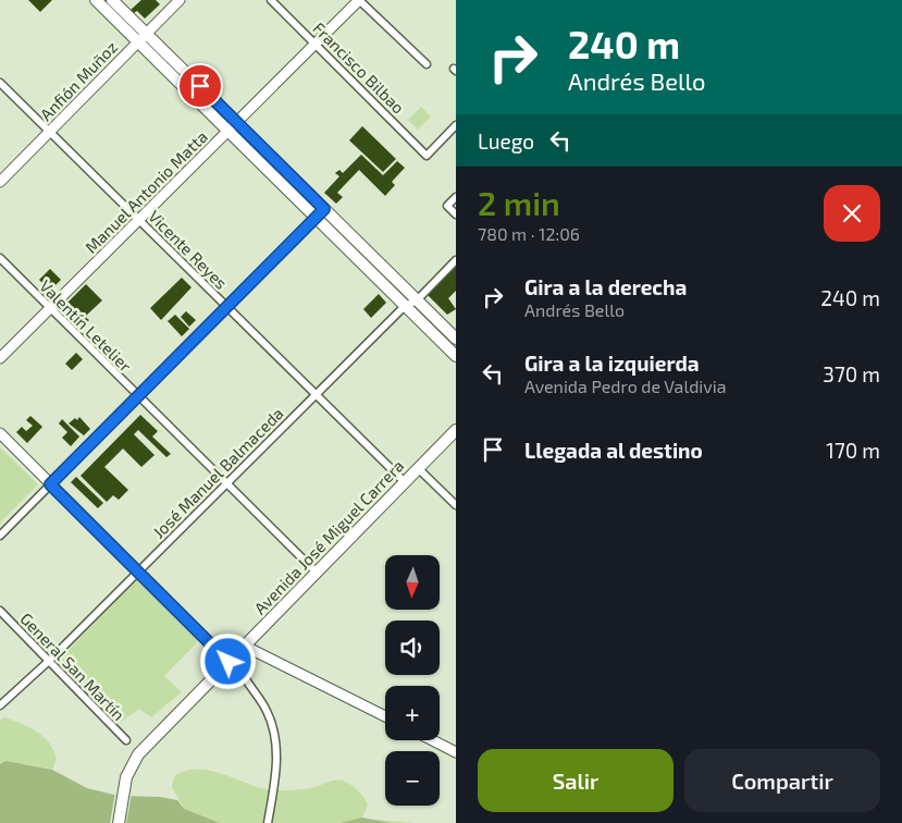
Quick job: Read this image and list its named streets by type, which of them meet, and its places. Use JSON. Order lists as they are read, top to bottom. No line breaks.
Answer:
{"streets":{"main road":["Avenida José Miguel Carrera"],"street":["Francisco Bilbao","Anfión Muñoz","Manuel Antonio Matta","Vicente Reyes","Valentín Letelier","José Manuel Balmaceda","General San Martín"]},"crossings":[["Francisco Bilbao","Manuel Antonio Matta"],["Anfión Muñoz","Vicente Reyes"],["Manuel Antonio Matta","Vicente Reyes"],["Manuel Antonio Matta","Valentín Letelier"],["Vicente Reyes","José Manuel Balmaceda"],["Vicente Reyes","Avenida José Miguel Carrera"],["Valentín Letelier","José Manuel Balmaceda"],["Valentín Letelier","Avenida José Miguel Carrera"],["José Manuel Balmaceda","General San Martín"]],"north":"bottom","page":{"turn":["240 m","Andrés Bello"],"then":"Luego","heading":["2 min","780 m · 12:06"],"list":[{"name":"Gira a la derecha","note":"Andrés Bello","value":"240 m"},{"name":"Gira a la izquierda","note":"Avenida Pedro de Valdivia","value":"370 m"},{"name":"Llegada al destino","value":"170 m"}],"map_buttons":["+","−"],"buttons":["Salir","Compartir"]}}
